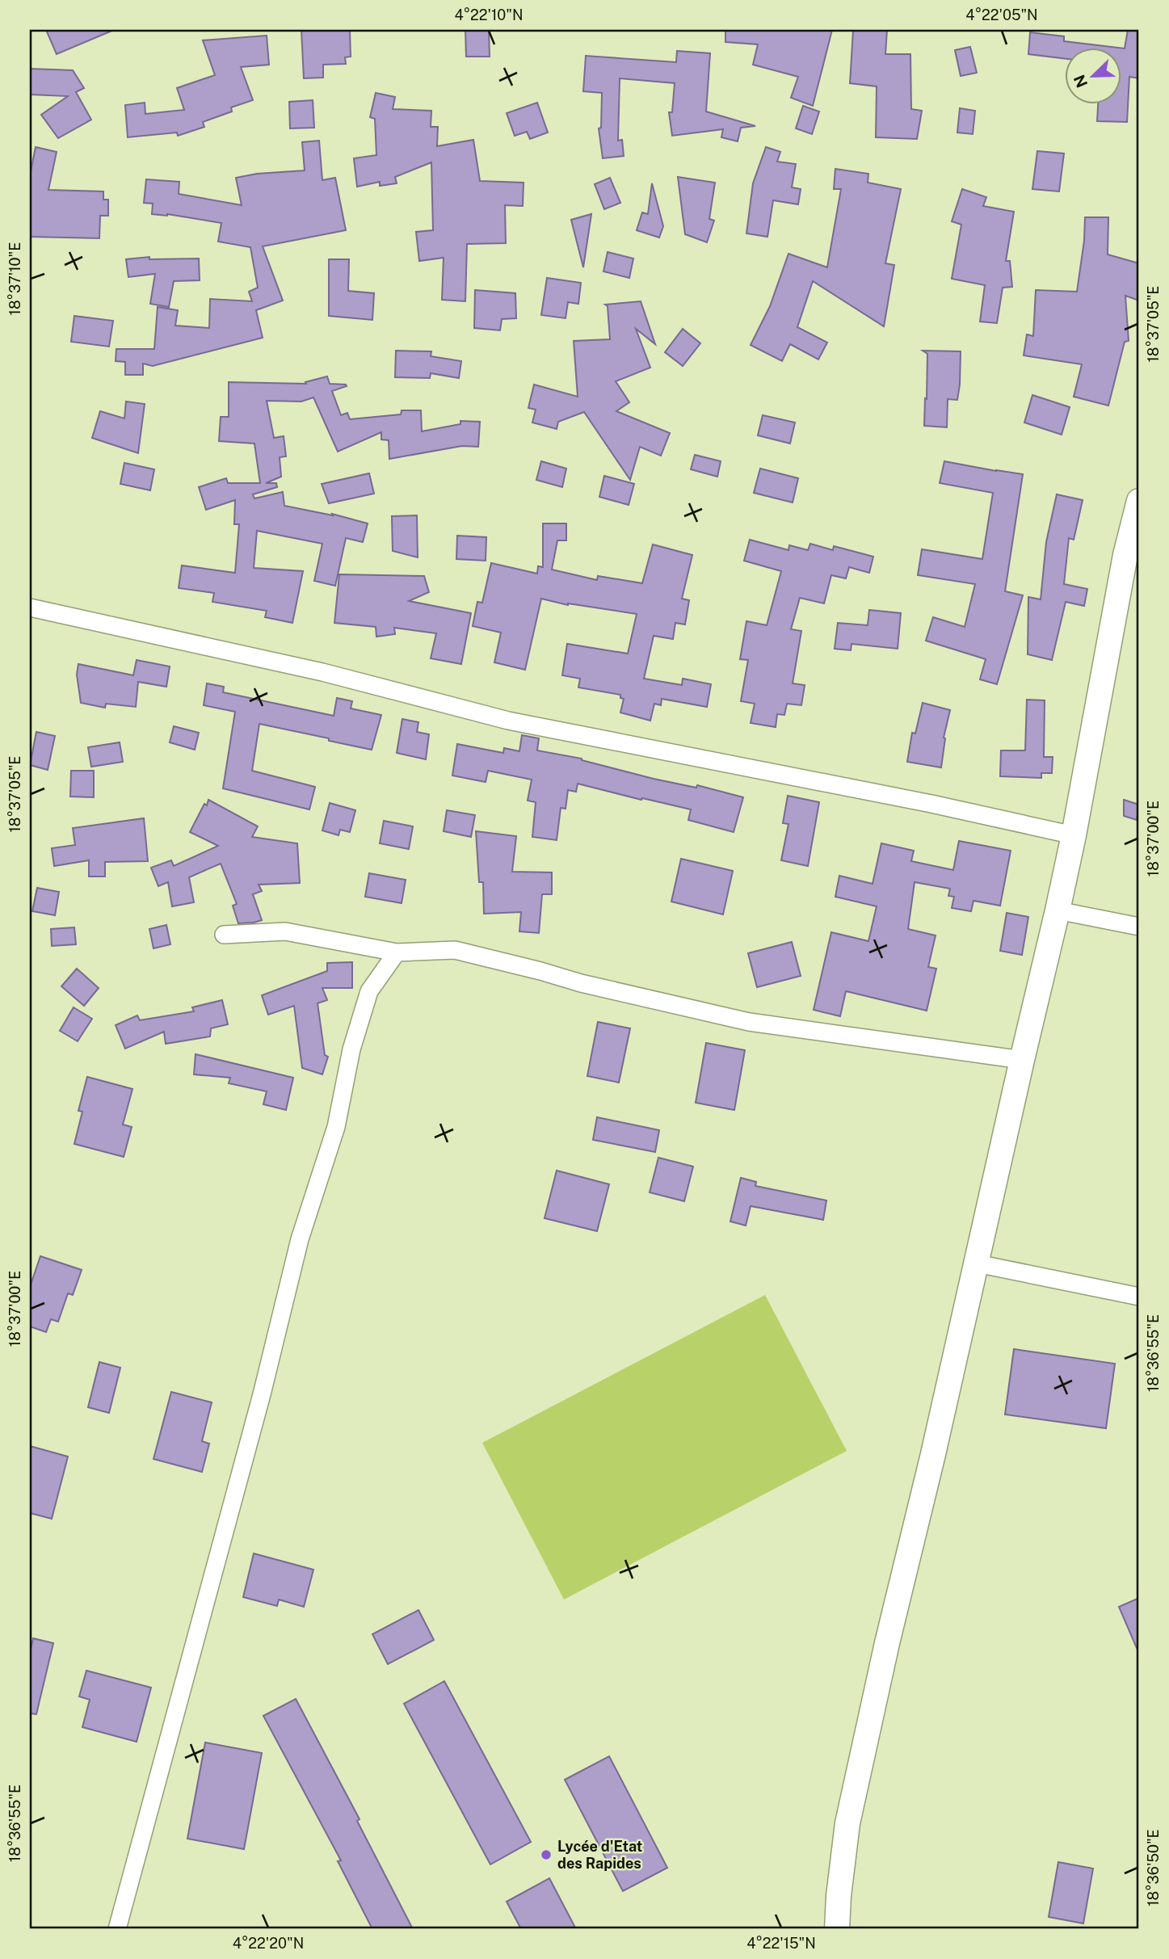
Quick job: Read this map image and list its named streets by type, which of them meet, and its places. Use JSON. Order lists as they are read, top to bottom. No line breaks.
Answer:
{"places":["Lycée d'Etat des Rapides"],"north":"bottom left","coordinates":["4°22'10\"N","4°22'05\"N","18°37'10\"E","18°37'05\"E","18°37'00\"E","18°36'55\"E","18°36'50\"E","4°22'20\"N","4°22'15\"N"]}
